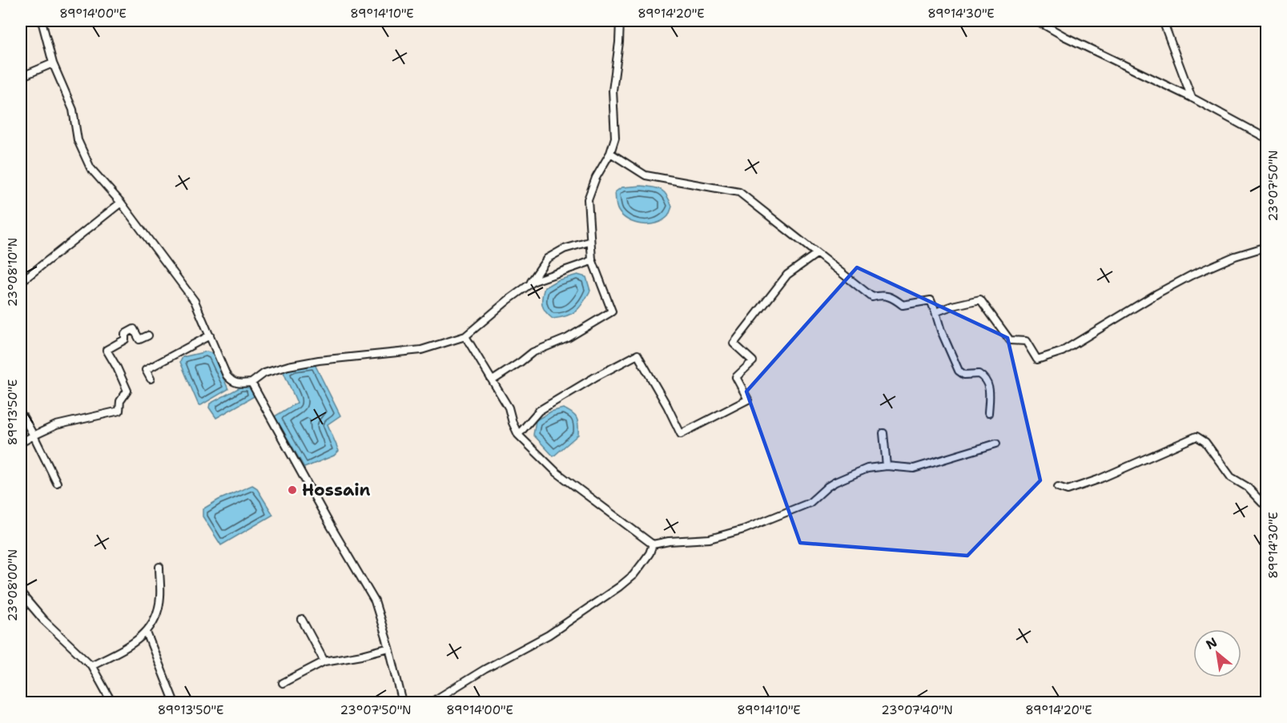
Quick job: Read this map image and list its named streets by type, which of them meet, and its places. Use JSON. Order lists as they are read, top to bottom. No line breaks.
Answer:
{"places":["Hossain"],"north":"top left","coordinates":["89°14'00\"E","89°14'10\"E","89°14'20\"E","89°14'30\"E","23°07'50\"N","23°08'10\"N","89°13'50\"E","23°08'00\"N","23°07'40\"N"]}
